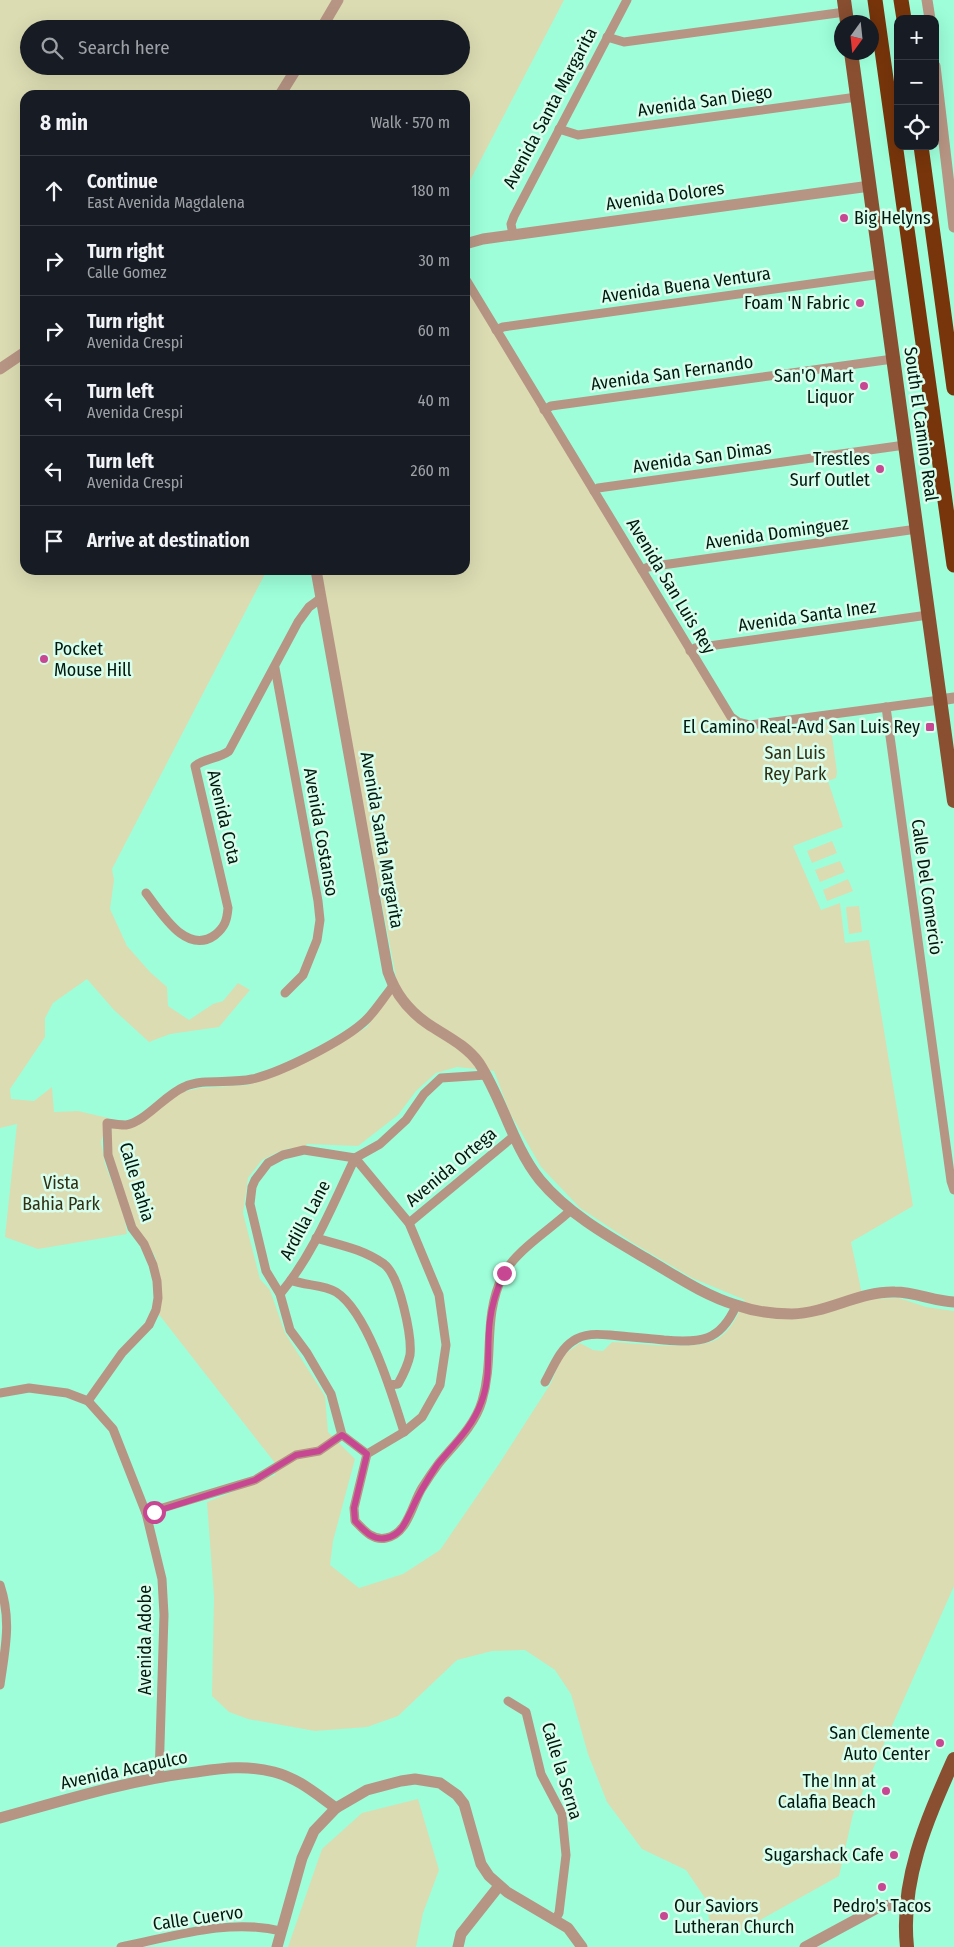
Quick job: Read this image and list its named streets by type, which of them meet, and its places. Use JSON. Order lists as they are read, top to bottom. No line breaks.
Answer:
{"streets":{"main road":["South El Camino Real"],"street":["Avenida San Diego","Avenida Santa Margarita","Avenida Dolores","Avenida Buena Ventura","Avenida San Fernando","Avenida San Dimas","Avenida Dominguez","Avenida San Luis Rey","Avenida Santa Inez","Avenida Cota","Avenida Costanso","Calle Del Comercio","Avenida Ortega","Calle Bahia","Ardilla Lane","Avenida Adobe","Avenida Acapulco","Calle la Serna","Calle Cuervo"]},"crossings":[["Avenida San Diego","Avenida Santa Margarita"],["Avenida San Diego","South El Camino Real"],["Avenida Santa Margarita","Avenida Dolores"],["Avenida Santa Margarita","Avenida Cota"],["Avenida Santa Margarita","Avenida Ortega"],["Avenida Santa Margarita","Calle Bahia"],["Avenida Dolores","South El Camino Real"],["Avenida Buena Ventura","South El Camino Real"],["Avenida Buena Ventura","Avenida San Luis Rey"],["Avenida San Fernando","South El Camino Real"],["Avenida San Fernando","Avenida San Luis Rey"],["South El Camino Real","Avenida San Dimas"],["South El Camino Real","Avenida Dominguez"],["South El Camino Real","Avenida San Luis Rey"],["South El Camino Real","Avenida Santa Inez"],["Avenida San Dimas","Avenida San Luis Rey"],["Avenida Dominguez","Avenida San Luis Rey"],["Avenida San Luis Rey","Avenida Santa Inez"],["Avenida San Luis Rey","Calle Del Comercio"],["Avenida Cota","Avenida Costanso"],["Calle Bahia","Avenida Adobe"],["Avenida Adobe","Avenida Acapulco"]],"parks":["San Luis Rey Park","Vista Bahia Park"],"places":{"other":["Big Helyns","Foam 'N Fabric","San'O Mart Liquor","Trestles Surf Outlet","Pocket Mouse Hill","San Clemente Auto Center","The Inn at Calafia Beach","Sugarshack Cafe","Pedro's Tacos","Our Saviors Lutheran Church"],"transit":["El Camino Real-Avd San Luis Rey"]},"north":"bottom","page":{"map_buttons":["+","−"],"search":"Search here","heading":["8 min","Walk · 570 m"],"list":[["Continue","East Avenida Magdalena","180 m"],["Turn right","Calle Gomez","30 m"],["Turn right","Avenida Crespi","60 m"],["Turn left","Avenida Crespi","40 m"],["Turn left","Avenida Crespi","260 m"],"Arrive at destination"]}}
